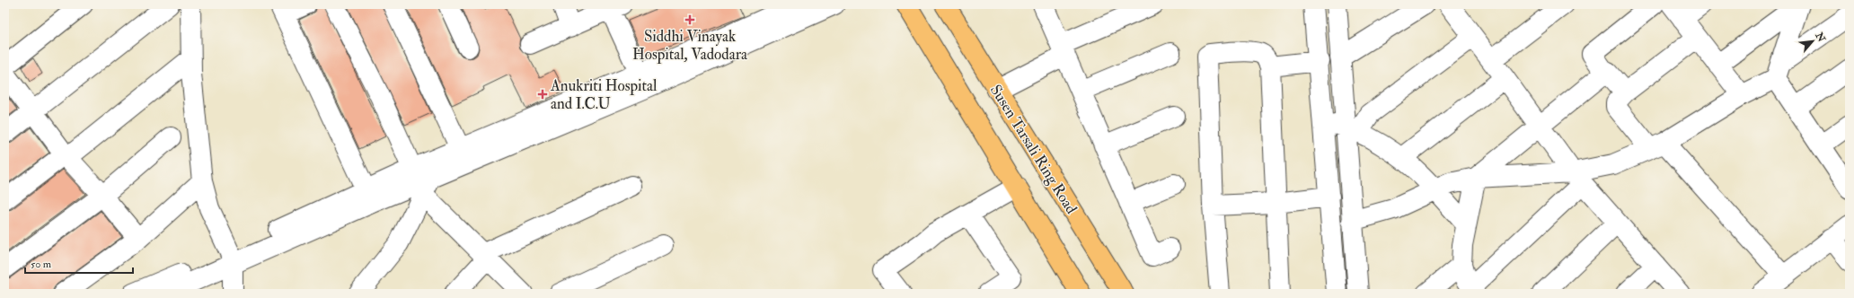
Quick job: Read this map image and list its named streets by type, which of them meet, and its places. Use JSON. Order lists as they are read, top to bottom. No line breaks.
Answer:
{"streets":{"main road":["Susen Tarsali Ring Road"]},"places":{"health":["Siddhi Vinayak Hospital, Vadodara","Anukriti Hospital and I.C.U"]},"scale_bar":"50 m","north":"top right"}
